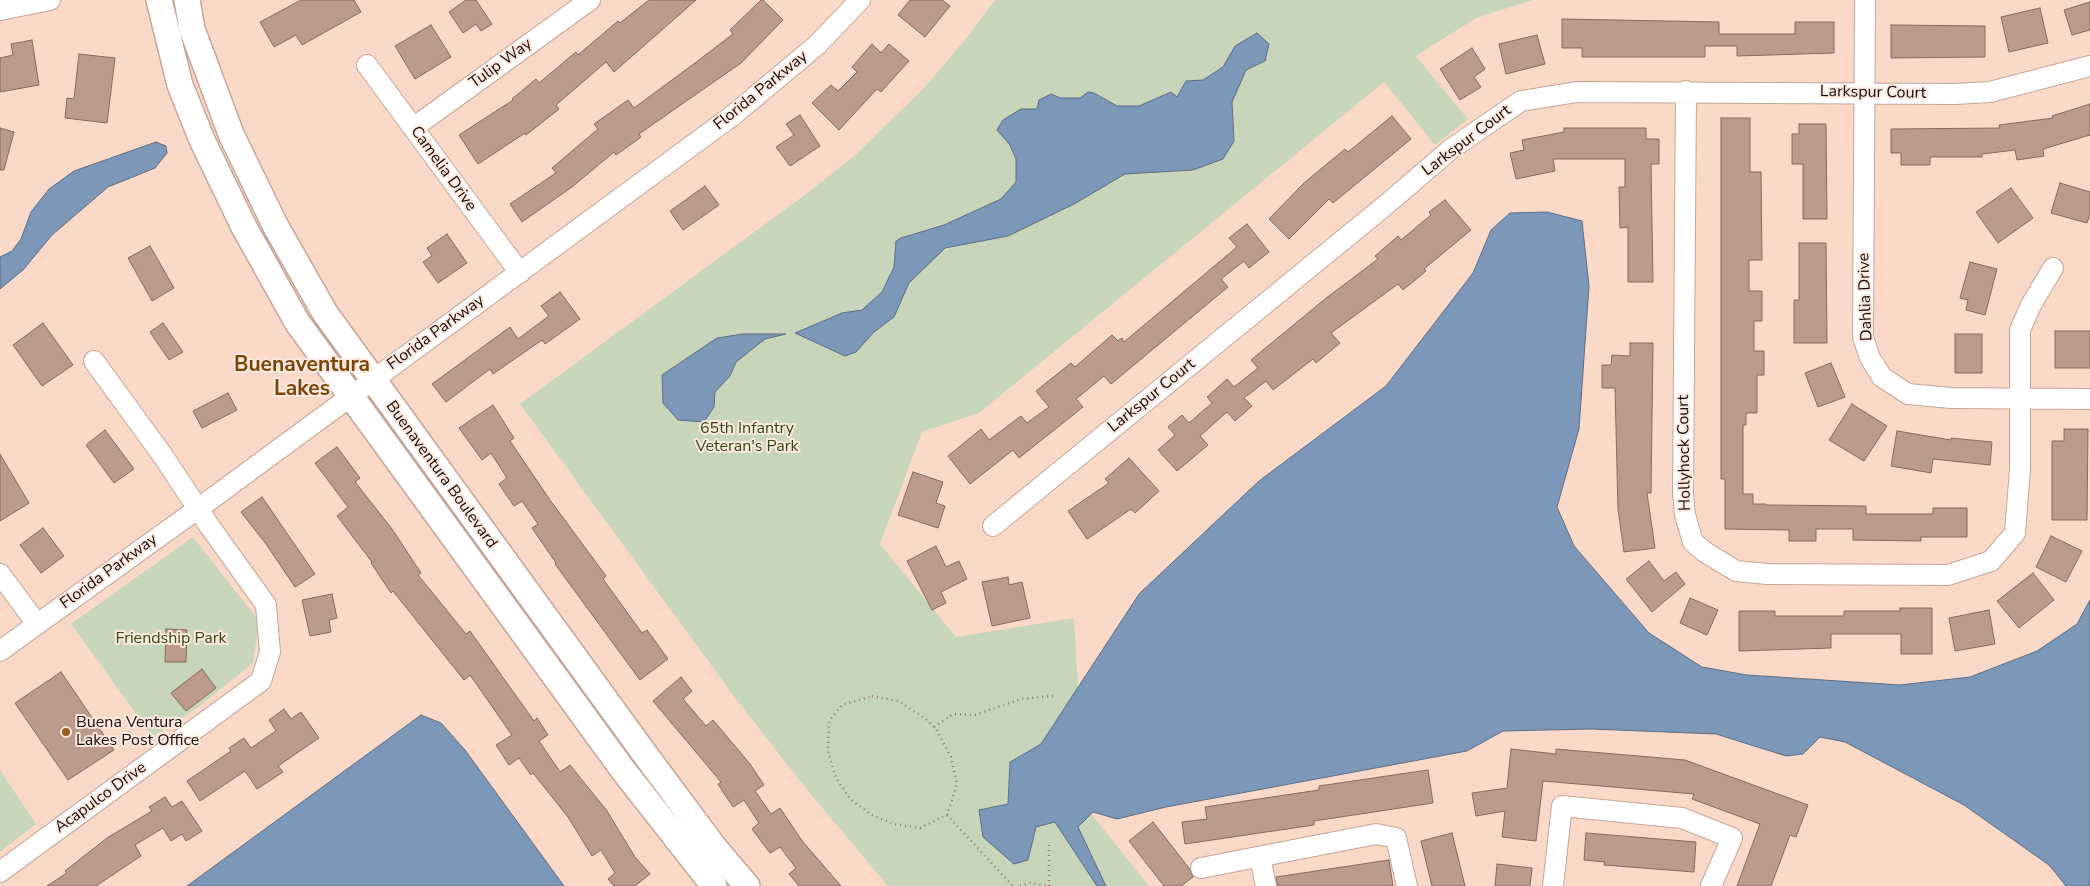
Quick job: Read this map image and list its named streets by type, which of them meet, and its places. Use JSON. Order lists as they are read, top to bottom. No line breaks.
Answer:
{"streets":{"main road":["Buenaventura Boulevard"],"street":["Tulip Way","Florida Parkway","Larkspur Court","Camelia Drive","Dahlia Drive","Hollyhock Court","Acapulco Drive"]},"crossings":[["Tulip Way","Camelia Drive"],["Florida Parkway","Camelia Drive"],["Florida Parkway","Buenaventura Boulevard"],["Florida Parkway","Acapulco Drive"],["Larkspur Court","Dahlia Drive"],["Larkspur Court","Hollyhock Court"],["Dahlia Drive","Hollyhock Court"]],"districts":["Buenaventura Lakes"],"parks":["65th Infantry Veteran's Park","Friendship Park"],"places":["Buena Ventura Lakes Post Office"]}
